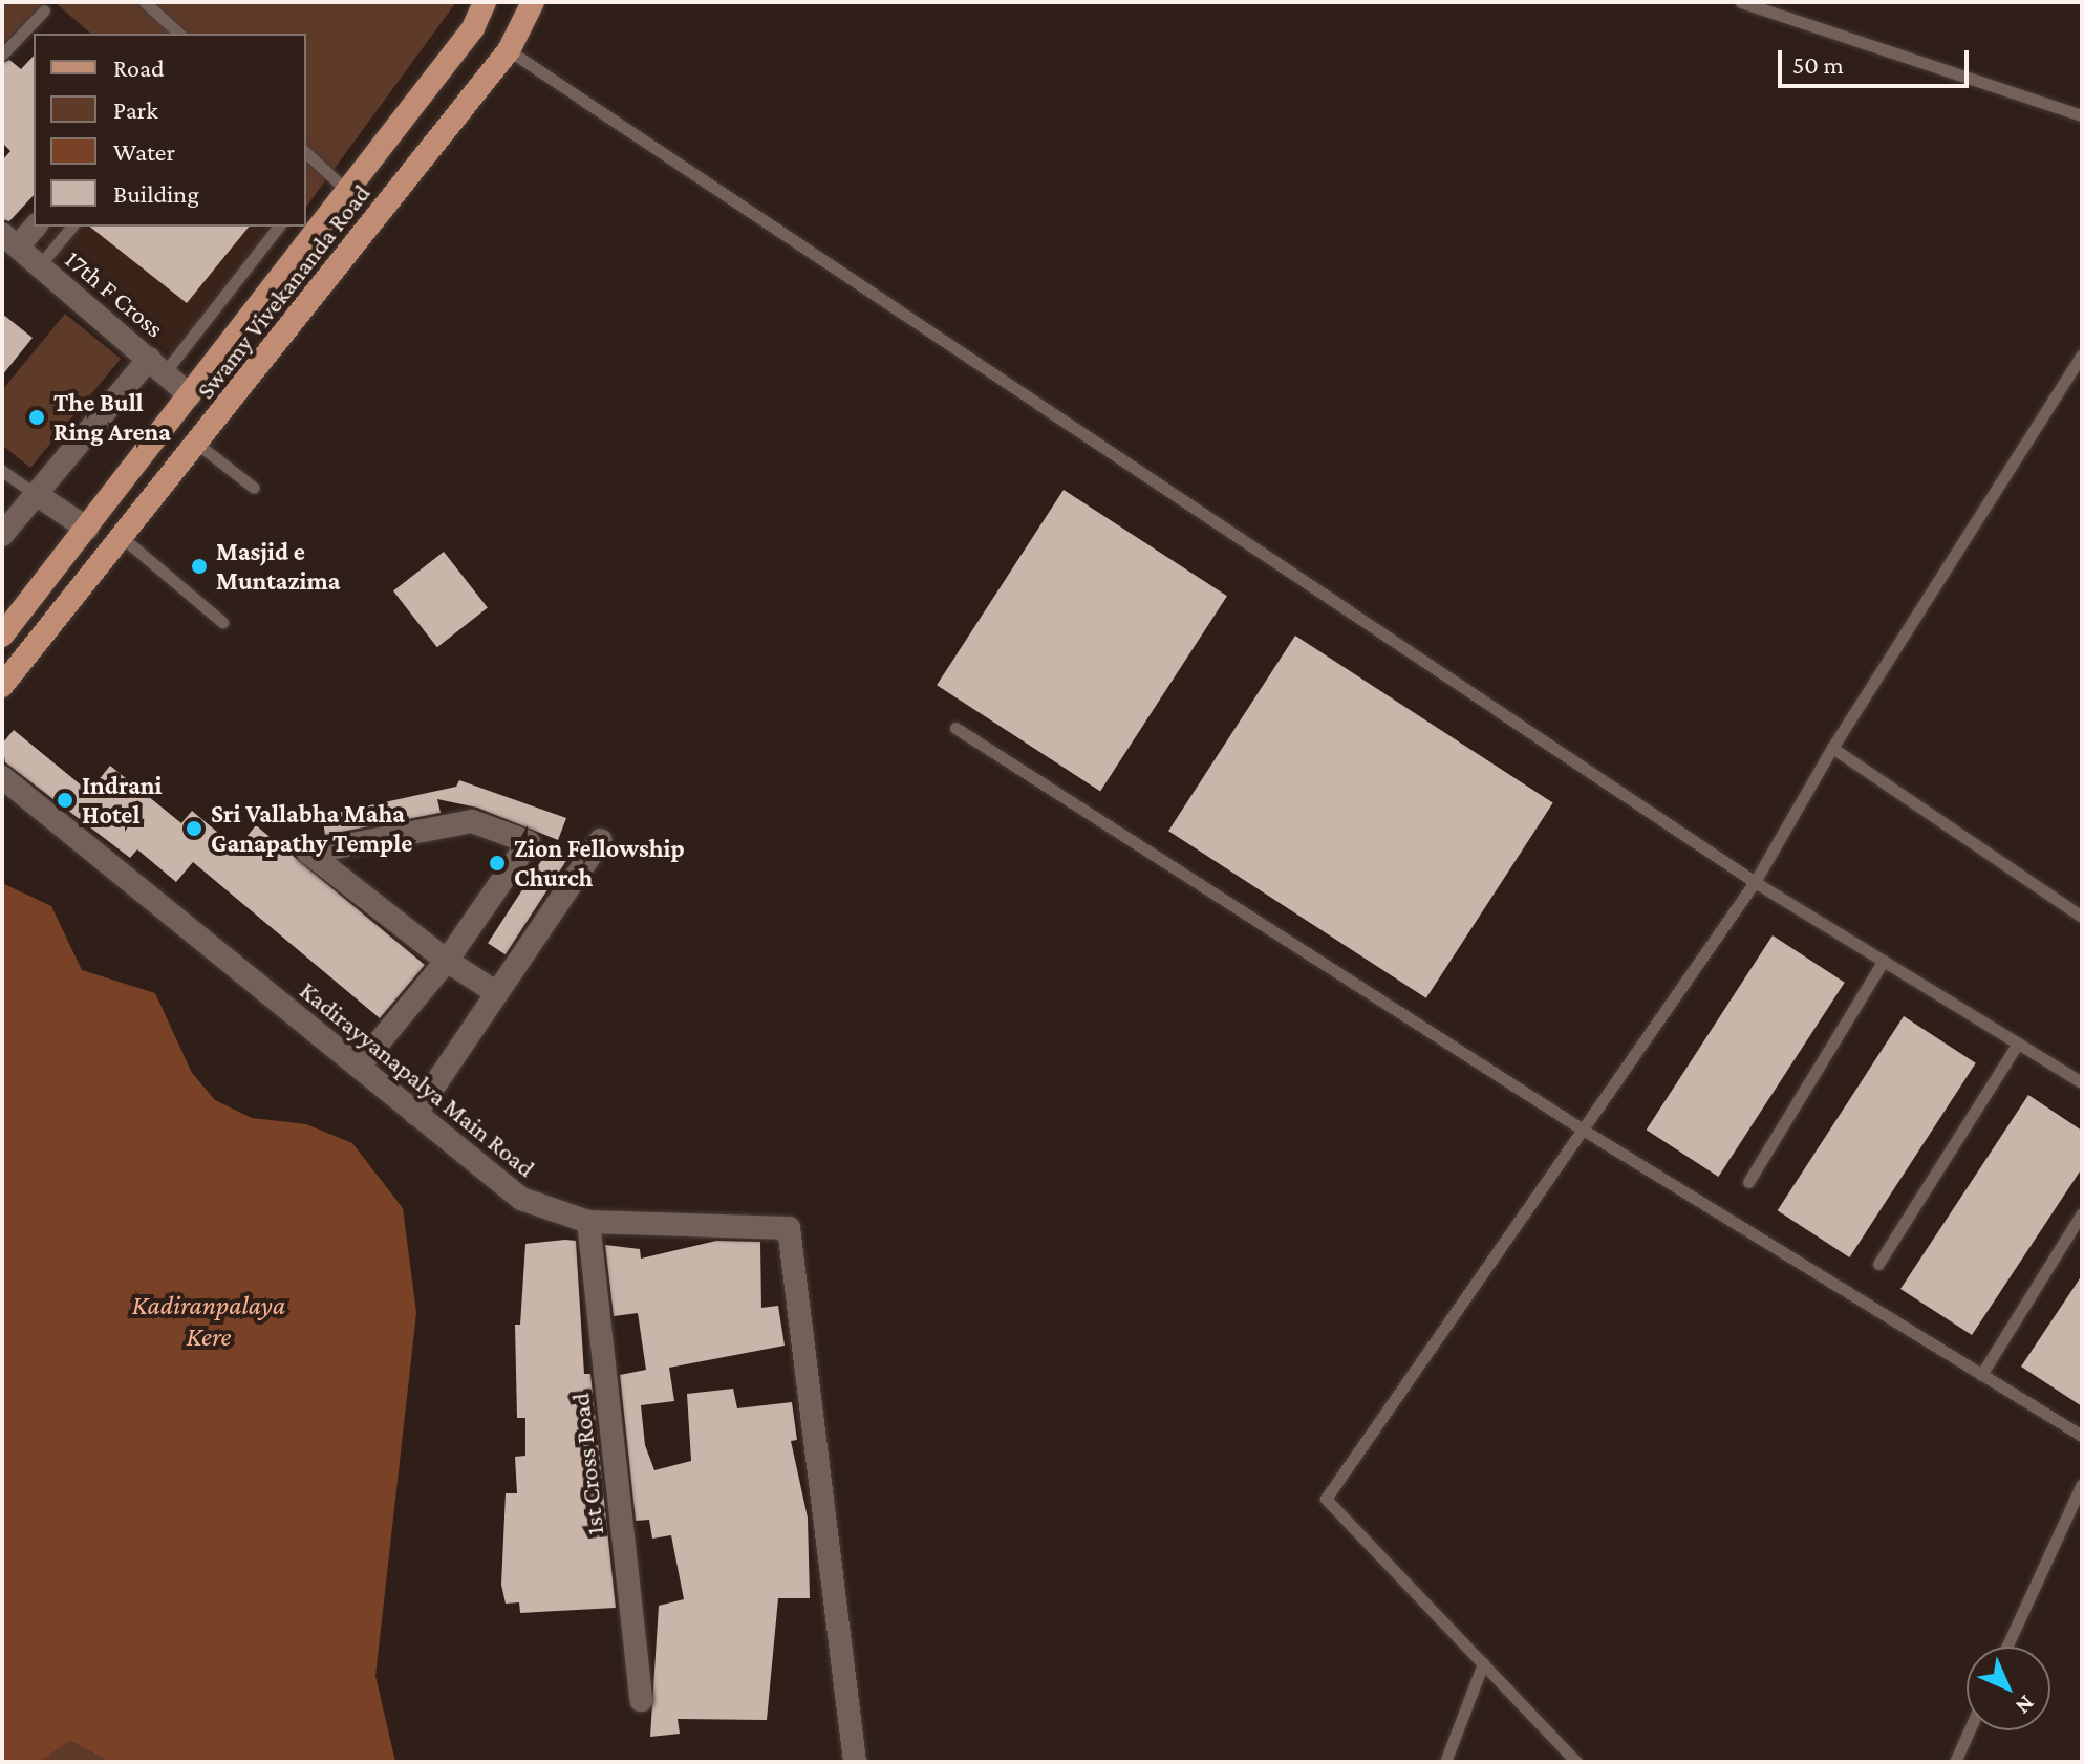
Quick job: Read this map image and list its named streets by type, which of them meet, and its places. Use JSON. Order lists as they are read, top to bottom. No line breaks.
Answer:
{"streets":{"main road":["Swamy Vivekananda Road"],"street":["17th F Cross","Kadirayyanapalya Main Road","1st Cross Road"]},"crossings":[["Swamy Vivekananda Road","17th F Cross"],["Kadirayyanapalya Main Road","1st Cross Road"]],"water":["Kadiranpalaya Kere"],"places":["The Bull Ring Arena","Masjid e Muntazima","Indrani Hotel","Sri Vallabha Maha Ganapathy Temple","Zion Fellowship Church"],"legend":["Road","Park","Water","Building"],"scale_bar":"50 m","north":"bottom right"}
